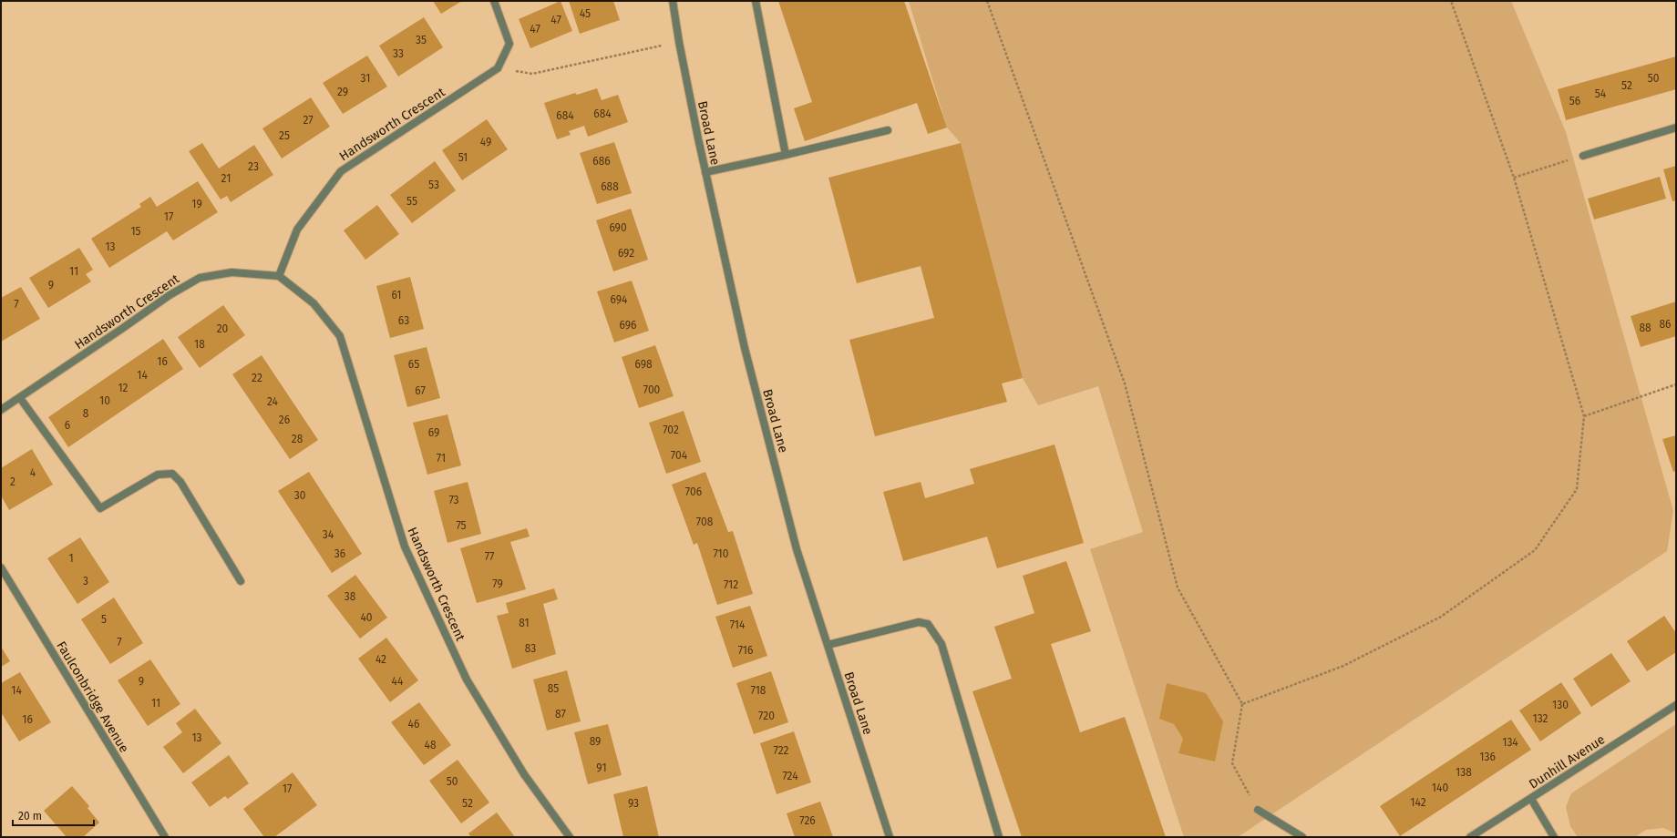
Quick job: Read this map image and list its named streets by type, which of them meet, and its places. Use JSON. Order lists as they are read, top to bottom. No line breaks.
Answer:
{"streets":{"street":["Handsworth Crescent","Broad Lane","Faulconbridge Avenue","Dunhill Avenue"]},"house_numbers":["45","47","47","35","33","31","50","52","29","54","56","684","684","27","25","49","51","686","23","21","53","688","55","19","17","690","15","13","692","11","9","61","694","7","63","86","696","88","20","18","16","65","698","14","22","12","700","67","10","24","8","26","6","702","69","28","704","71","4","2","706","30","73","708","75","34","36","710","77","1","3","79","712","38","40","5","81","714","7","83","716","42","9","44","85","14","718","11","130","87","720","132","16","46","13","89","134","48","722","136","91","138","724","50","140","17","142","52","93","726"],"scale_bar":"20 m"}
